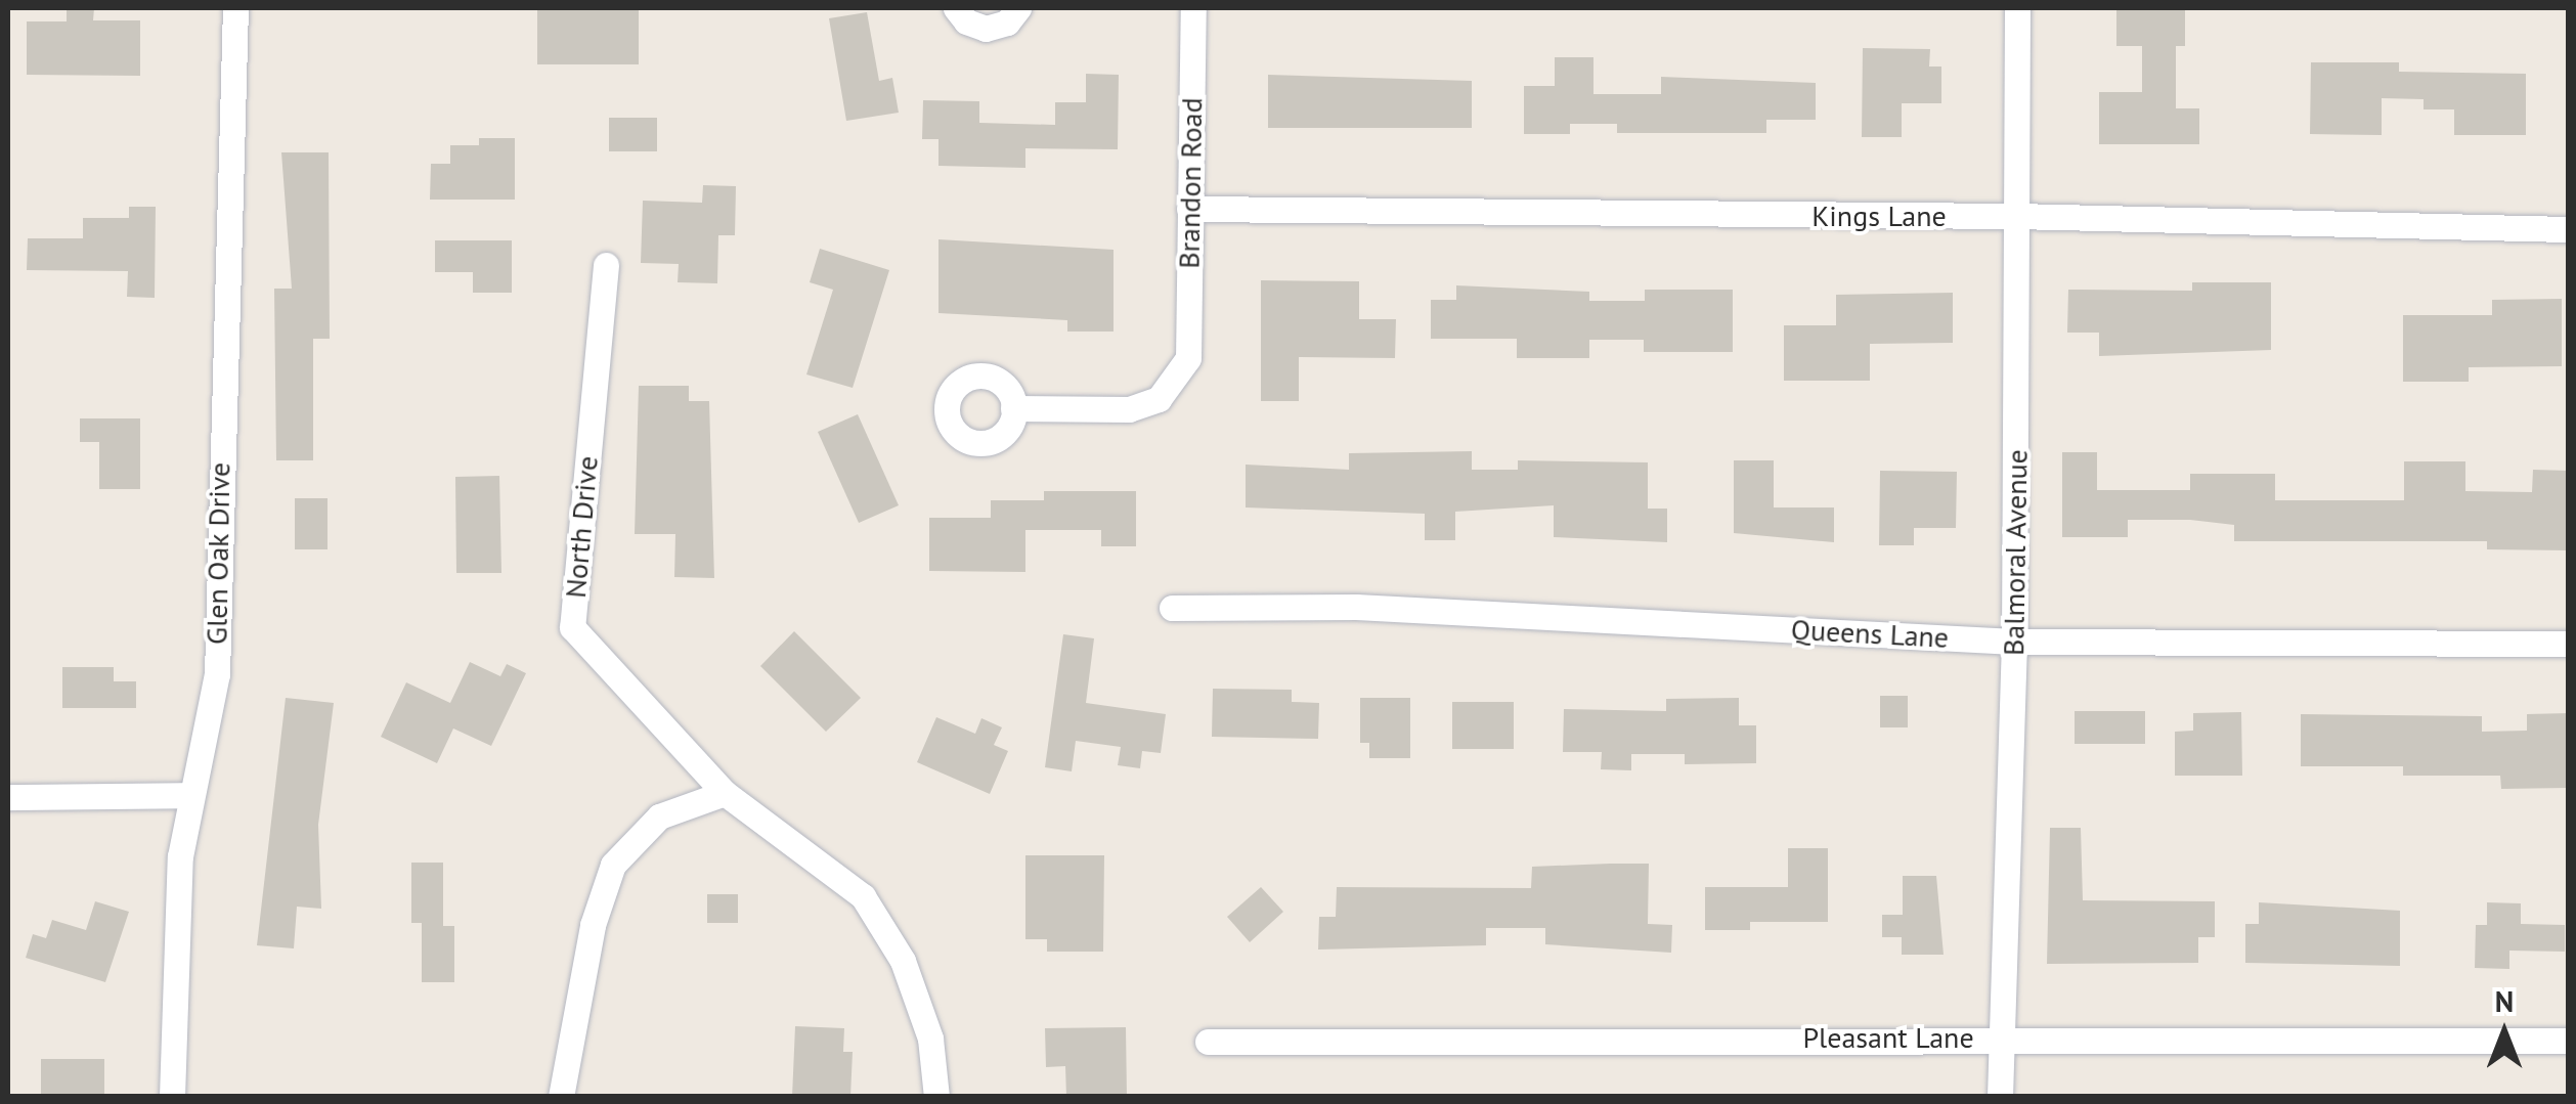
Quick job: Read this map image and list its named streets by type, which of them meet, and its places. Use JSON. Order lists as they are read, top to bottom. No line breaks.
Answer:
{"streets":{"street":["Brandon Road","Kings Lane","North Drive","Balmoral Avenue","Glen Oak Drive","Queens Lane","Pleasant Lane"]},"crossings":[["Brandon Road","Kings Lane"],["Kings Lane","Balmoral Avenue"],["Balmoral Avenue","Queens Lane"],["Balmoral Avenue","Pleasant Lane"]],"north":"top"}
